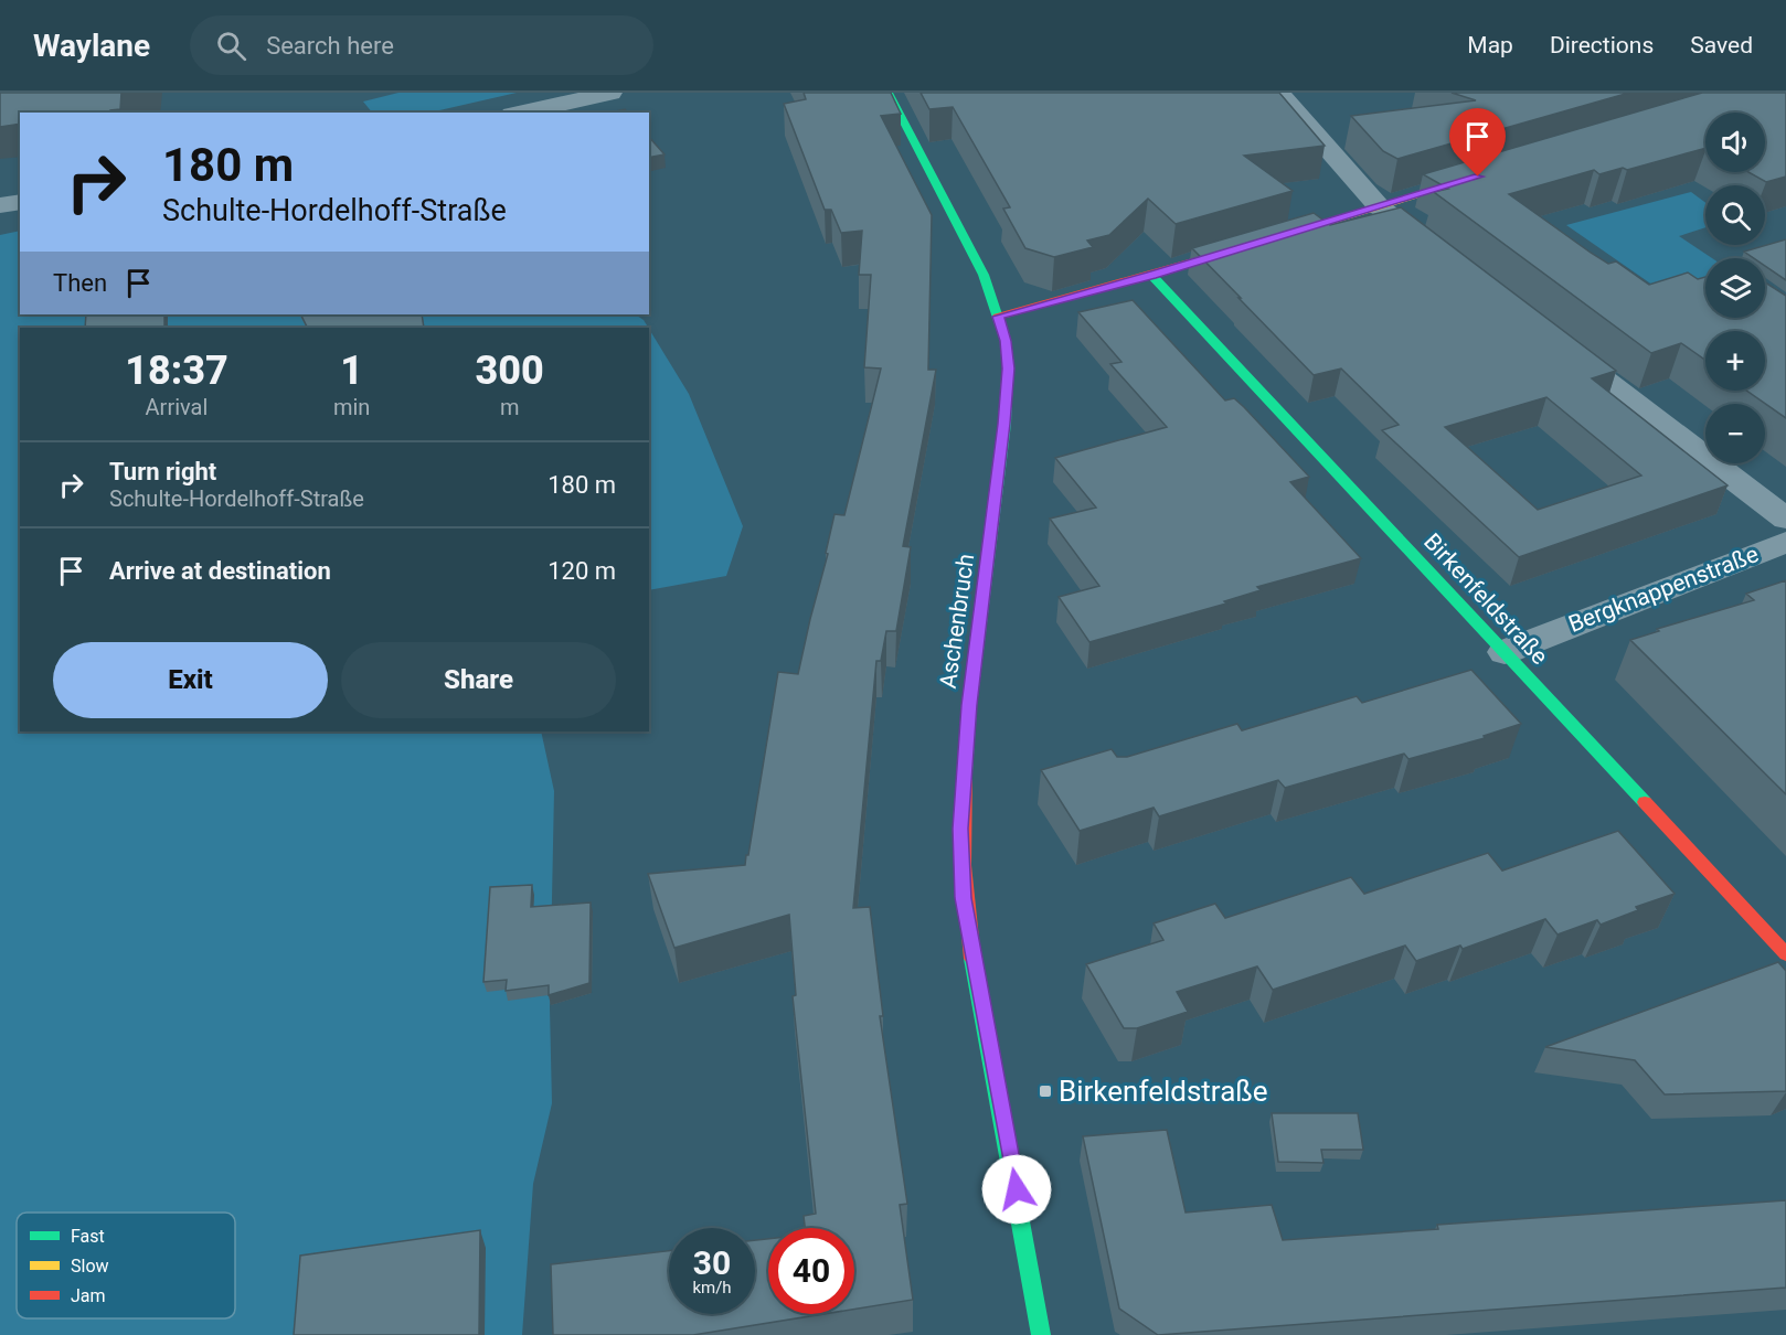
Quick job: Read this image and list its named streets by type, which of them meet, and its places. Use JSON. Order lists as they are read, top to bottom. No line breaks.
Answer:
{"streets":{"street":["Bergknappenstraße","Birkenfeldstraße","Aschenbruch"]},"crossings":[["Bergknappenstraße","Birkenfeldstraße"]],"places":{"transit":["Birkenfeldstraße"]},"legend":["Fast","Slow","Jam"],"page":{"header":"Waylane","search":"Search here","nav":["Map","Directions","Saved"],"map_buttons":["+","−"],"turn":["180 m","Schulte-Hordelhoff-Straße"],"then":"Then","eta":["18:37","Arrival","1","min","300","m"],"list":[{"name":"Turn right","note":"Schulte-Hordelhoff-Straße","value":"180 m"},{"name":"Arrive at destination","value":"120 m"}],"buttons":["Exit","Share"],"speed":"30 km/h","limit":"40"}}
